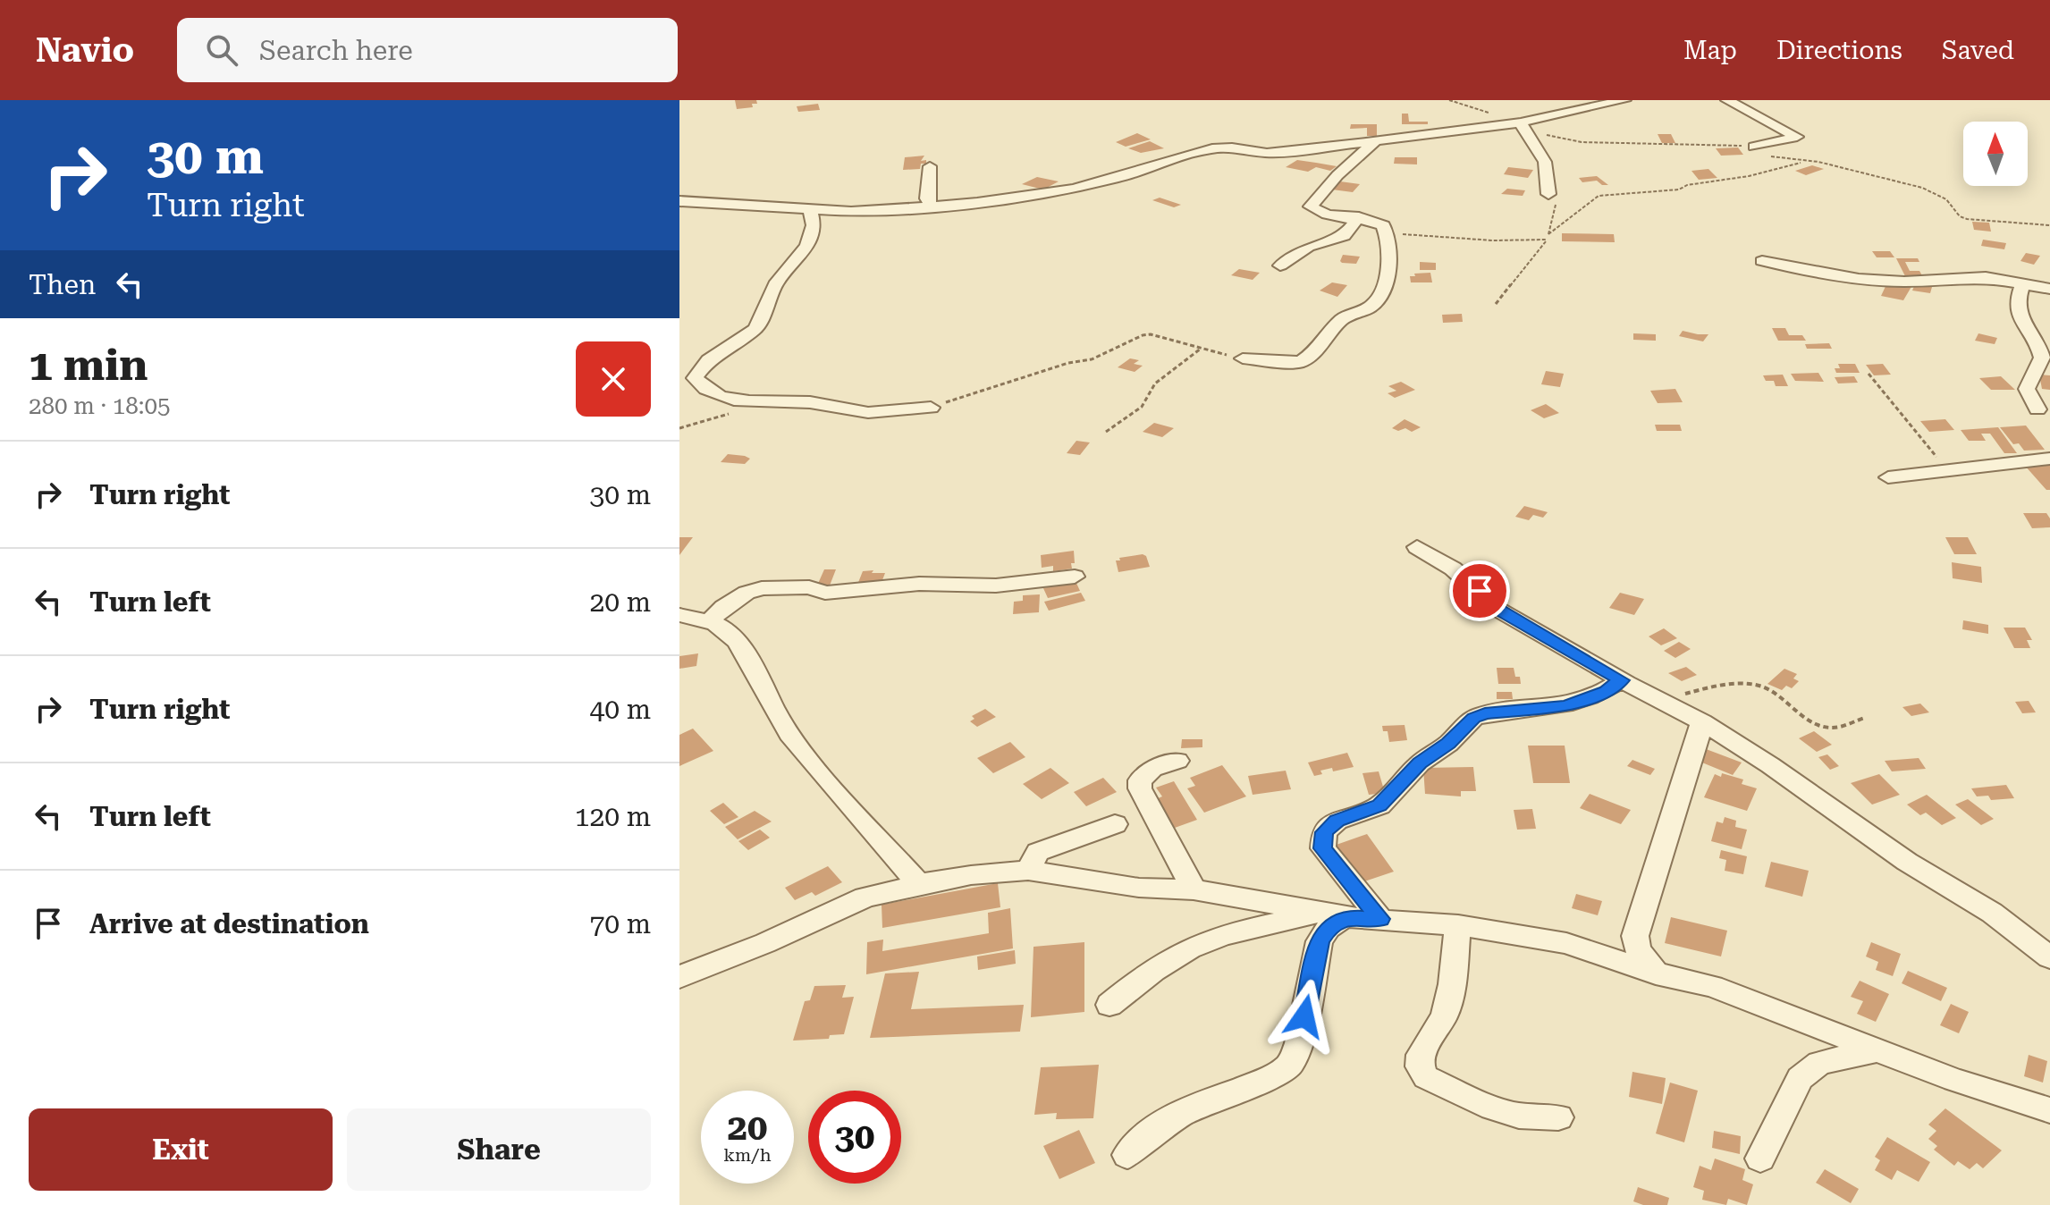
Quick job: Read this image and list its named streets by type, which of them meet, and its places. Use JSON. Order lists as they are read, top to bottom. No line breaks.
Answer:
{"north":"top","page":{"header":"Navio","search":"Search here","nav":["Map","Directions","Saved"],"turn":["30 m","Turn right"],"then":"Then","heading":["1 min","280 m · 18:05"],"list":[{"name":"Turn right","value":"30 m"},{"name":"Turn left","value":"20 m"},{"name":"Turn right","value":"40 m"},{"name":"Turn left","value":"120 m"},{"name":"Arrive at destination","value":"70 m"}],"speed":"20 km/h","limit":"30","buttons":["Exit","Share"]}}
